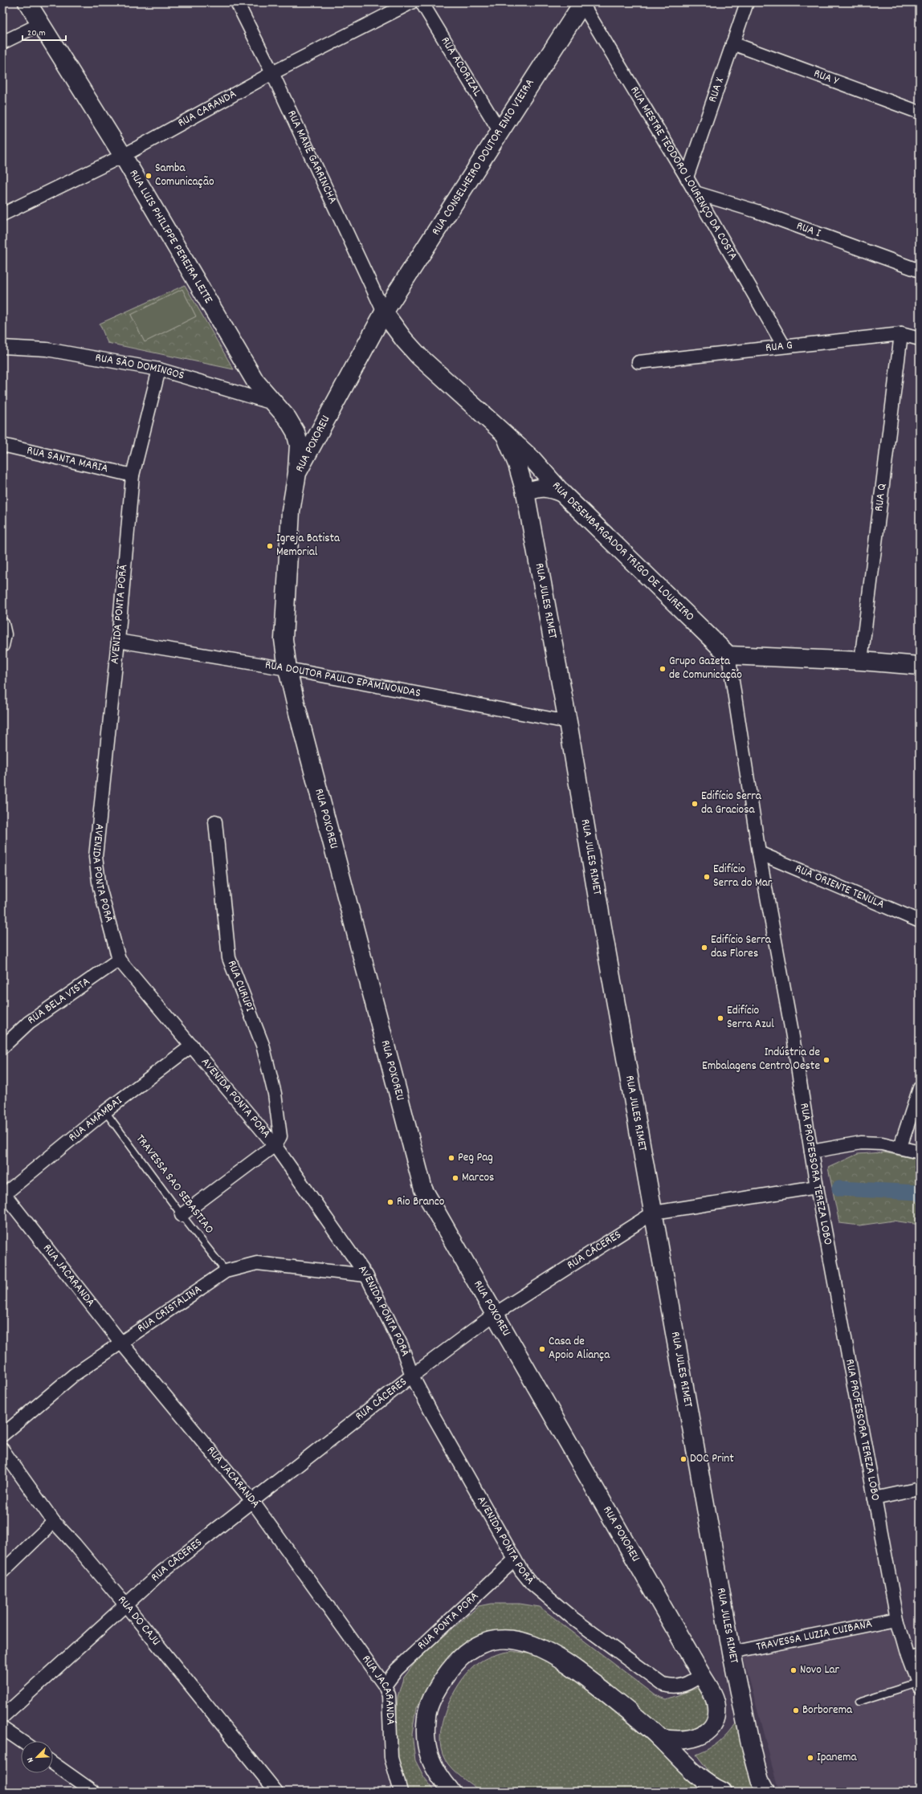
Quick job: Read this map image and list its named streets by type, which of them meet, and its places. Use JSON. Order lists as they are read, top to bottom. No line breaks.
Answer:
{"streets":{"street":["RUA ACORIZAL","RUA Y","RUA X","RUA CARANDÁ","RUA MANÉ GARRINCHA","RUA CONSELHEIRO DOUTOR ENIO VIEIRA","RUA MESTRE TEODORO LOURENÇO DA COSTA","RUA I","RUA LUIS PHILIPPE PEREIRA LEITE","RUA G","RUA SÃO DOMINGOS","RUA POXOREU","RUA SANTA MARIA","RUA Q","RUA DESEMBARGADOR TRIGO DE LOUREIRO","RUA JULES RIMET","AVENIDA PONTA PORÃ","RUA DOUTOR PAULO EPAMINONDAS","RUA ORIENTE TENULA","RUA CURUPI","RUA BELA VISTA","RUA AMAMBAI","RUA PROFESSORA TEREZA LOBO","RUA CÁCERES","RUA JACARANDÁ","RUA CRISTALINA","RUA DO CAJU","RUA PONTA PORÃ","TRAVESSA LUZIA CUIBANA"],"lane":["TRAVESSA SAO SEBASTIAO"]},"crossings":[["RUA ACORIZAL","RUA CONSELHEIRO DOUTOR ENIO VIEIRA"],["RUA Y","RUA X"],["RUA X","RUA MESTRE TEODORO LOURENÇO DA COSTA"],["RUA CARANDÁ","RUA MANÉ GARRINCHA"],["RUA CARANDÁ","RUA LUIS PHILIPPE PEREIRA LEITE"],["RUA MANÉ GARRINCHA","RUA CONSELHEIRO DOUTOR ENIO VIEIRA"],["RUA MANÉ GARRINCHA","RUA POXOREU"],["RUA MANÉ GARRINCHA","RUA DESEMBARGADOR TRIGO DE LOUREIRO"],["RUA CONSELHEIRO DOUTOR ENIO VIEIRA","RUA MESTRE TEODORO LOURENÇO DA COSTA"],["RUA CONSELHEIRO DOUTOR ENIO VIEIRA","RUA POXOREU"],["RUA CONSELHEIRO DOUTOR ENIO VIEIRA","RUA DESEMBARGADOR TRIGO DE LOUREIRO"],["RUA MESTRE TEODORO LOURENÇO DA COSTA","RUA I"],["RUA MESTRE TEODORO LOURENÇO DA COSTA","RUA G"],["RUA LUIS PHILIPPE PEREIRA LEITE","RUA SÃO DOMINGOS"],["RUA LUIS PHILIPPE PEREIRA LEITE","RUA POXOREU"],["RUA G","RUA Q"],["RUA SÃO DOMINGOS","AVENIDA PONTA PORÃ"],["RUA POXOREU","RUA DESEMBARGADOR TRIGO DE LOUREIRO"],["RUA POXOREU","AVENIDA PONTA PORÃ"],["RUA POXOREU","RUA DOUTOR PAULO EPAMINONDAS"],["RUA POXOREU","RUA CÁCERES"],["RUA SANTA MARIA","AVENIDA PONTA PORÃ"],["RUA DESEMBARGADOR TRIGO DE LOUREIRO","RUA JULES RIMET"],["RUA DESEMBARGADOR TRIGO DE LOUREIRO","RUA PROFESSORA TEREZA LOBO"],["RUA JULES RIMET","RUA DOUTOR PAULO EPAMINONDAS"],["RUA JULES RIMET","RUA CÁCERES"],["RUA JULES RIMET","TRAVESSA LUZIA CUIBANA"],["AVENIDA PONTA PORÃ","RUA DOUTOR PAULO EPAMINONDAS"],["AVENIDA PONTA PORÃ","RUA CURUPI"],["AVENIDA PONTA PORÃ","RUA BELA VISTA"],["AVENIDA PONTA PORÃ","RUA AMAMBAI"],["AVENIDA PONTA PORÃ","RUA CÁCERES"],["AVENIDA PONTA PORÃ","RUA CRISTALINA"],["AVENIDA PONTA PORÃ","RUA PONTA PORÃ"],["RUA ORIENTE TENULA","RUA PROFESSORA TEREZA LOBO"],["RUA AMAMBAI","TRAVESSA SAO SEBASTIAO"],["RUA AMAMBAI","RUA JACARANDÁ"],["RUA PROFESSORA TEREZA LOBO","RUA CÁCERES"],["RUA PROFESSORA TEREZA LOBO","TRAVESSA LUZIA CUIBANA"],["TRAVESSA SAO SEBASTIAO","RUA CRISTALINA"],["RUA CÁCERES","RUA JACARANDÁ"],["RUA CÁCERES","RUA DO CAJU"],["RUA JACARANDÁ","RUA CRISTALINA"],["RUA JACARANDÁ","RUA PONTA PORÃ"]],"places":["Samba Comunicação","Igreja Batista Memorial","Grupo Gazeta de Comunicação","Edifício Serra da Graciosa","Edifício Serra do Mar","Edifício Serra das Flores","Edifício Serra Azul","Indústria de Embalagens Centro Oeste","Peg Pag","Marcos","Rio Branco","Casa de Apoio Aliança","DOC Print","Novo Lar","Borborema","Ipanema"],"scale_bar":"20 m","north":"bottom left"}
